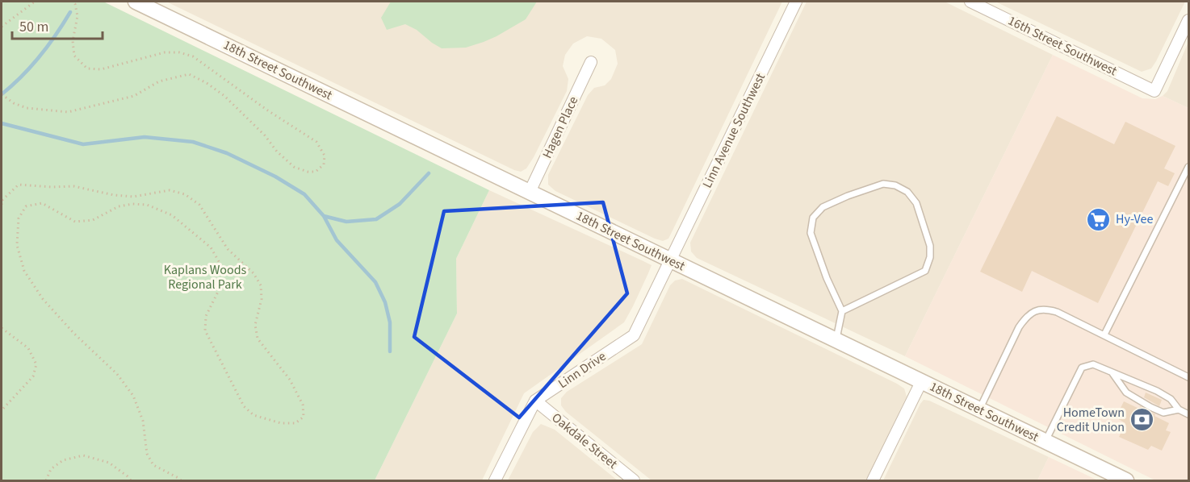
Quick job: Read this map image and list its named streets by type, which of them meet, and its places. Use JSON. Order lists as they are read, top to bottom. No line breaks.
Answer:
{"streets":{"street":["16th Street Southwest","18th Street Southwest","Hagen Place","Linn Avenue Southwest","Linn Drive","Oakdale Street"]},"crossings":[["18th Street Southwest","Hagen Place"],["18th Street Southwest","Linn Avenue Southwest"],["18th Street Southwest","Linn Drive"],["Linn Avenue Southwest","Linn Drive"],["Linn Drive","Oakdale Street"]],"parks":["Kaplans Woods Regional Park"],"places":{"supermarket":["Hy-Vee"],"bank":["HomeTown Credit Union"]},"scale_bar":"50 m"}
